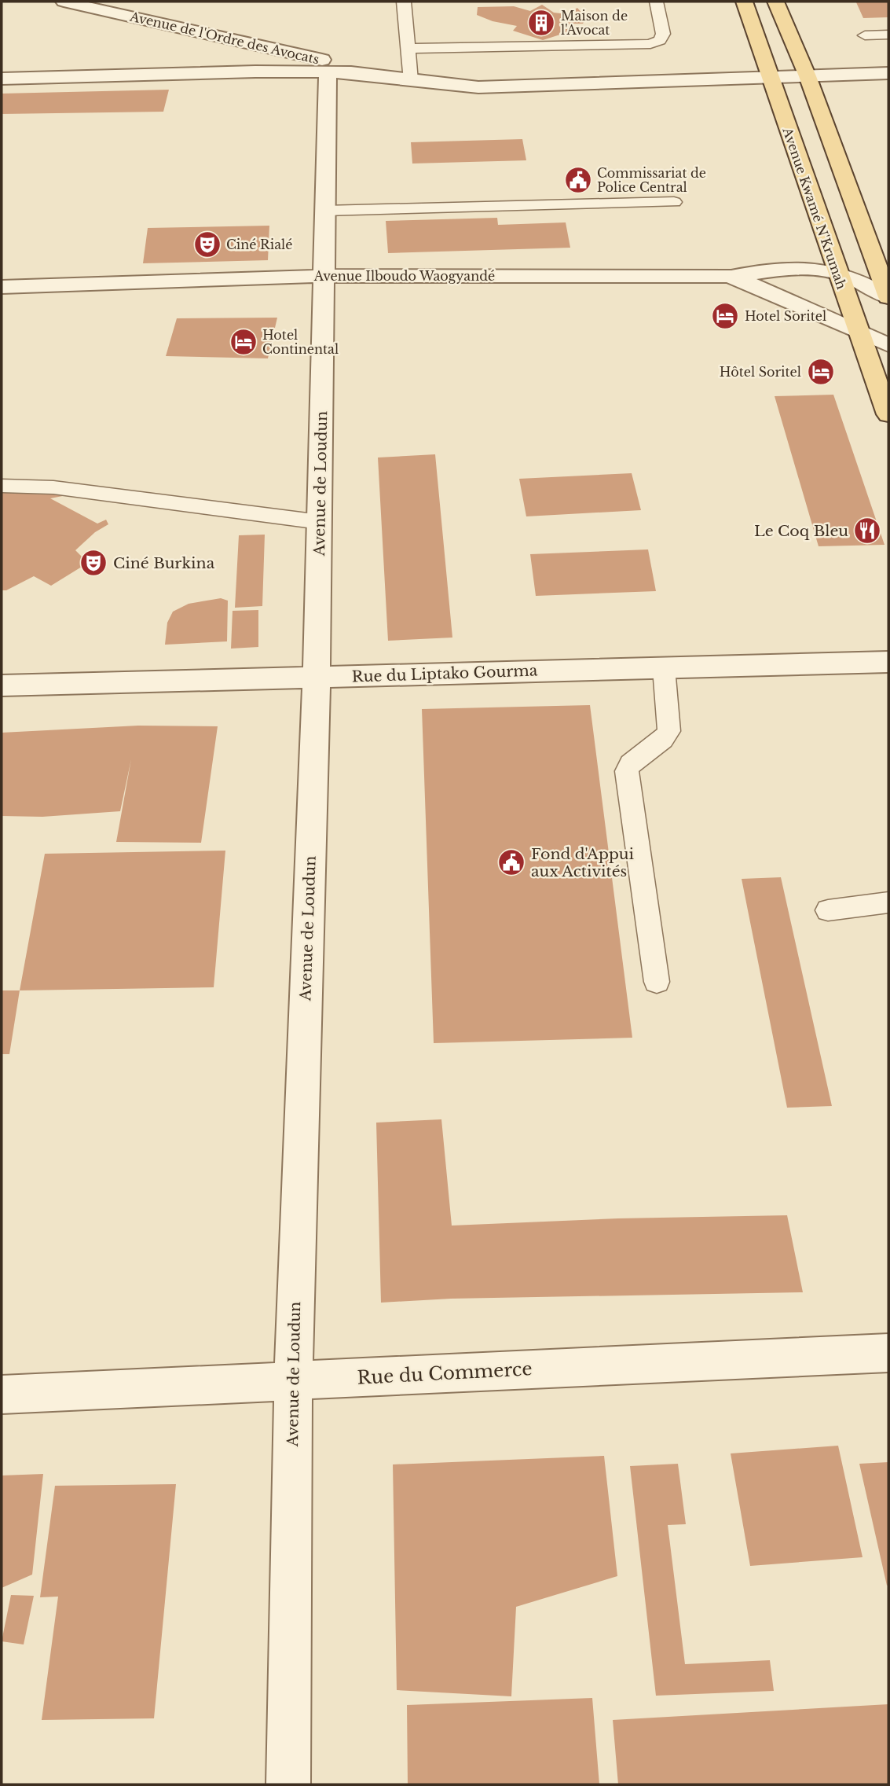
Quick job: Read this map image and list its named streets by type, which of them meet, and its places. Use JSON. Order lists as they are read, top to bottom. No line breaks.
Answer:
{"streets":{"main road":["Avenue Kwamé N'Krumah"],"street":["Avenue de l'Ordre des Avocats","Avenue Ilboudo Waogyandé","Avenue de Loudun","Rue du Liptako Gourma","Rue du Commerce"]},"crossings":[["Avenue de l'Ordre des Avocats","Avenue de Loudun"],["Avenue Kwamé N'Krumah","Avenue Ilboudo Waogyandé"],["Avenue Ilboudo Waogyandé","Avenue de Loudun"],["Avenue de Loudun","Rue du Liptako Gourma"],["Avenue de Loudun","Rue du Commerce"]],"places":{"building":["Maison de l'Avocat"],"public building":["Commissariat de Police Central","Fond d'Appui aux Activités"],"theatre":["Ciné Rialé","Ciné Burkina"],"hotel":["Hotel Soritel","Hotel Continental","Hôtel Soritel"],"restaurant":["Le Coq Bleu"]}}
